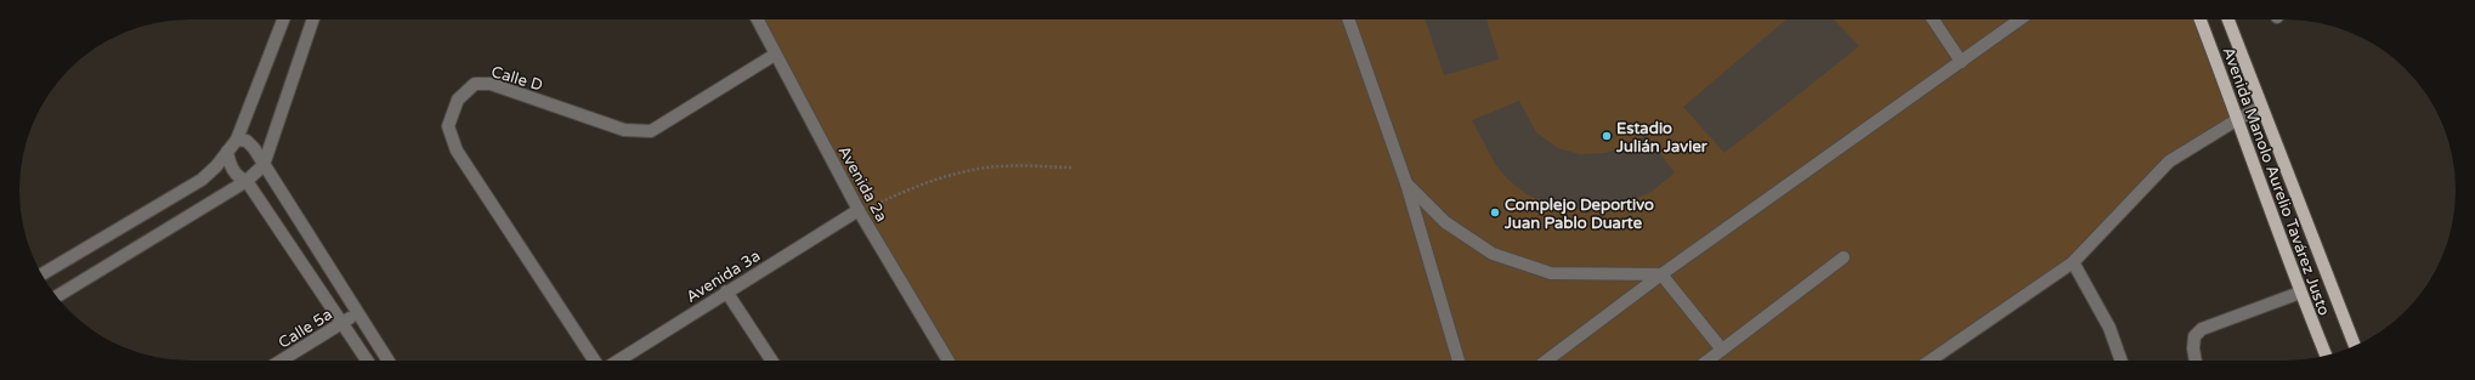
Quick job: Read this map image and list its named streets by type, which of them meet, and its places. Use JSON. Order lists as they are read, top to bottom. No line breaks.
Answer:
{"streets":{"main road":["Avenida Manolo Aurelio Tavárez Justo"],"street":["Calle D","Avenida 2a","Avenida 3a","Calle 5a"]},"crossings":[["Calle D","Avenida 2a"],["Avenida 2a","Avenida 3a"]],"places":["Estadio Julián Javier","Complejo Deportivo Juan Pablo Duarte"]}
